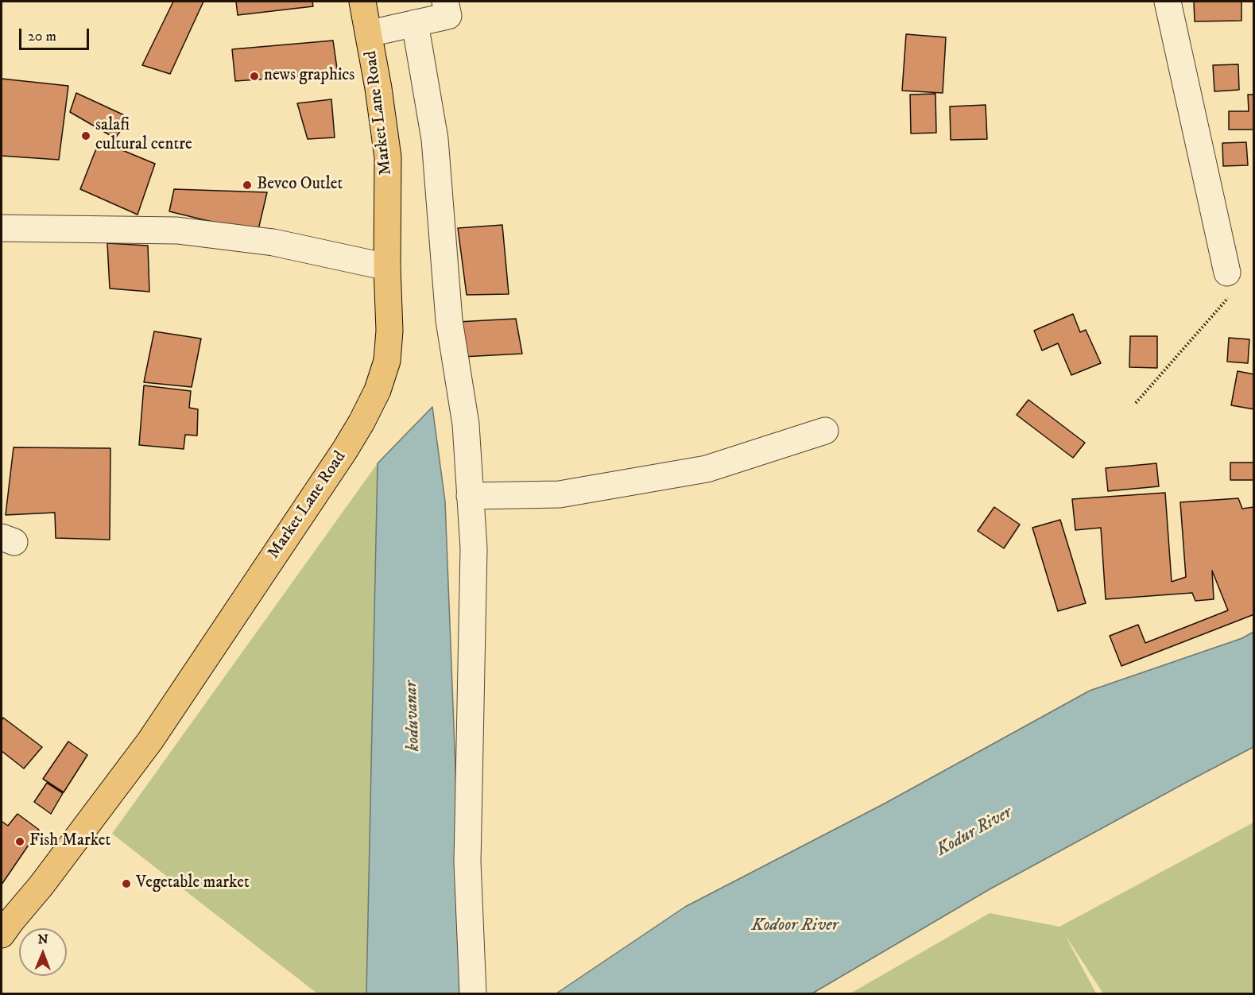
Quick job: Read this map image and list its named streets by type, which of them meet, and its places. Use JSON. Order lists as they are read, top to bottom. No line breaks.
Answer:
{"streets":{"main road":["Market Lane Road"]},"water":["koduvanar","Kodur River","Kodoor River"],"places":["news graphics","salafi cultural centre","Bevco Outlet","Fish Market","Vegetable market"],"scale_bar":"20 m","north":"top"}
